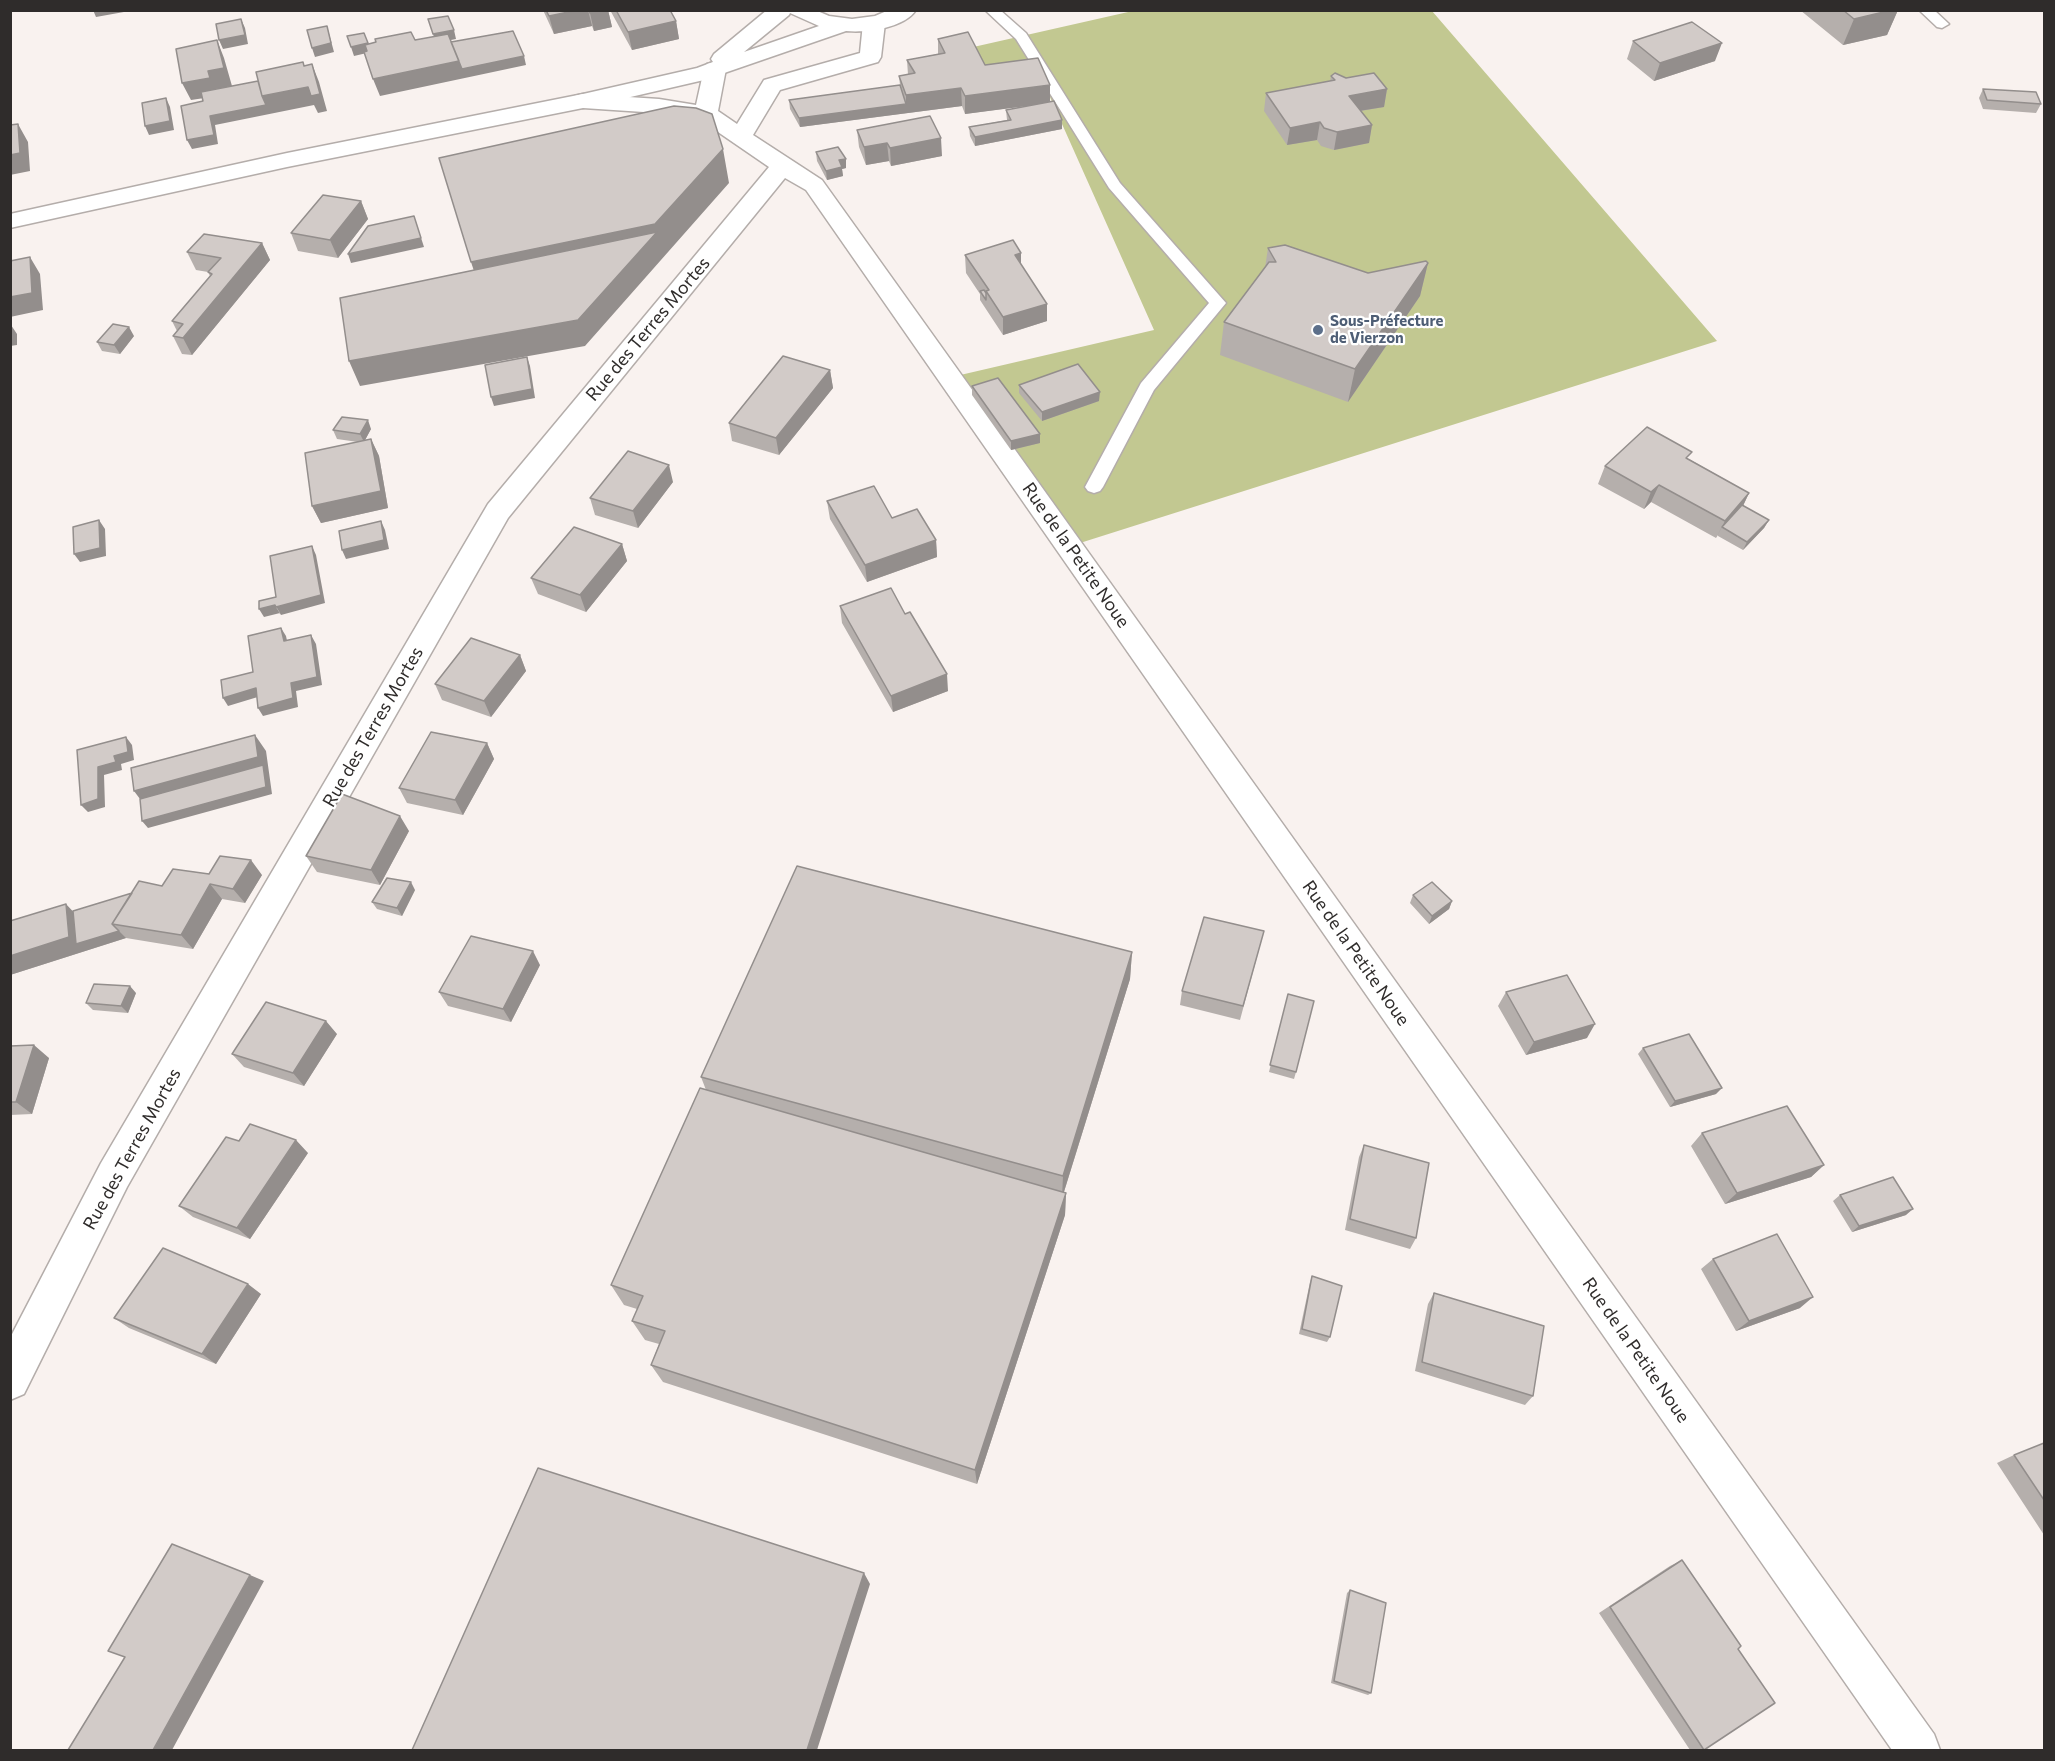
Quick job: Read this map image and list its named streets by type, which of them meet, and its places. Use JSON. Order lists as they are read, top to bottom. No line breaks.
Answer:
{"streets":{"street":["Rue des Terres Mortes","Rue de la Petite Noue"]},"crossings":[["Rue des Terres Mortes","Rue de la Petite Noue"]],"places":["Sous-Préfecture de Vierzon"]}
